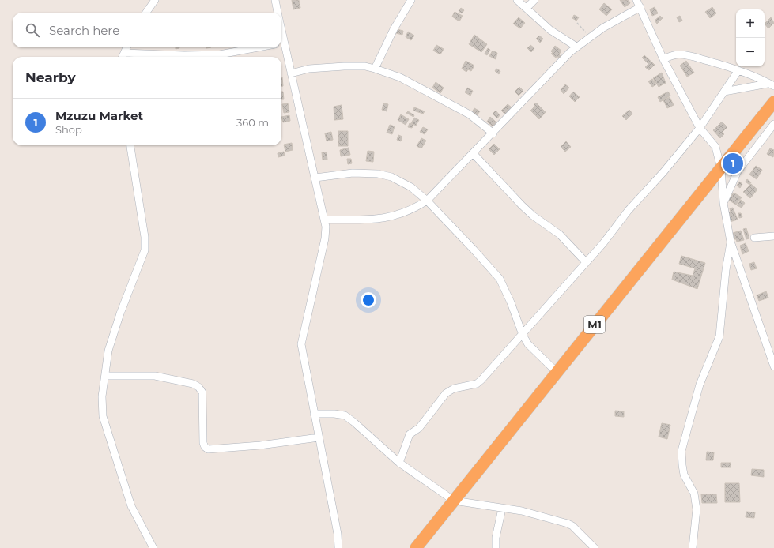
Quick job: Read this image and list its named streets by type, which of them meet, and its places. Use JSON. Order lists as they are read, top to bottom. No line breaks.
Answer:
{"streets":{"highway":["M1"]},"page":{"map_buttons":["+","−"],"search":"Search here","heading":"Nearby","list":[{"mark":"1","name":"Mzuzu Market","note":"Shop","value":"360 m"}],"pins":"1"}}
